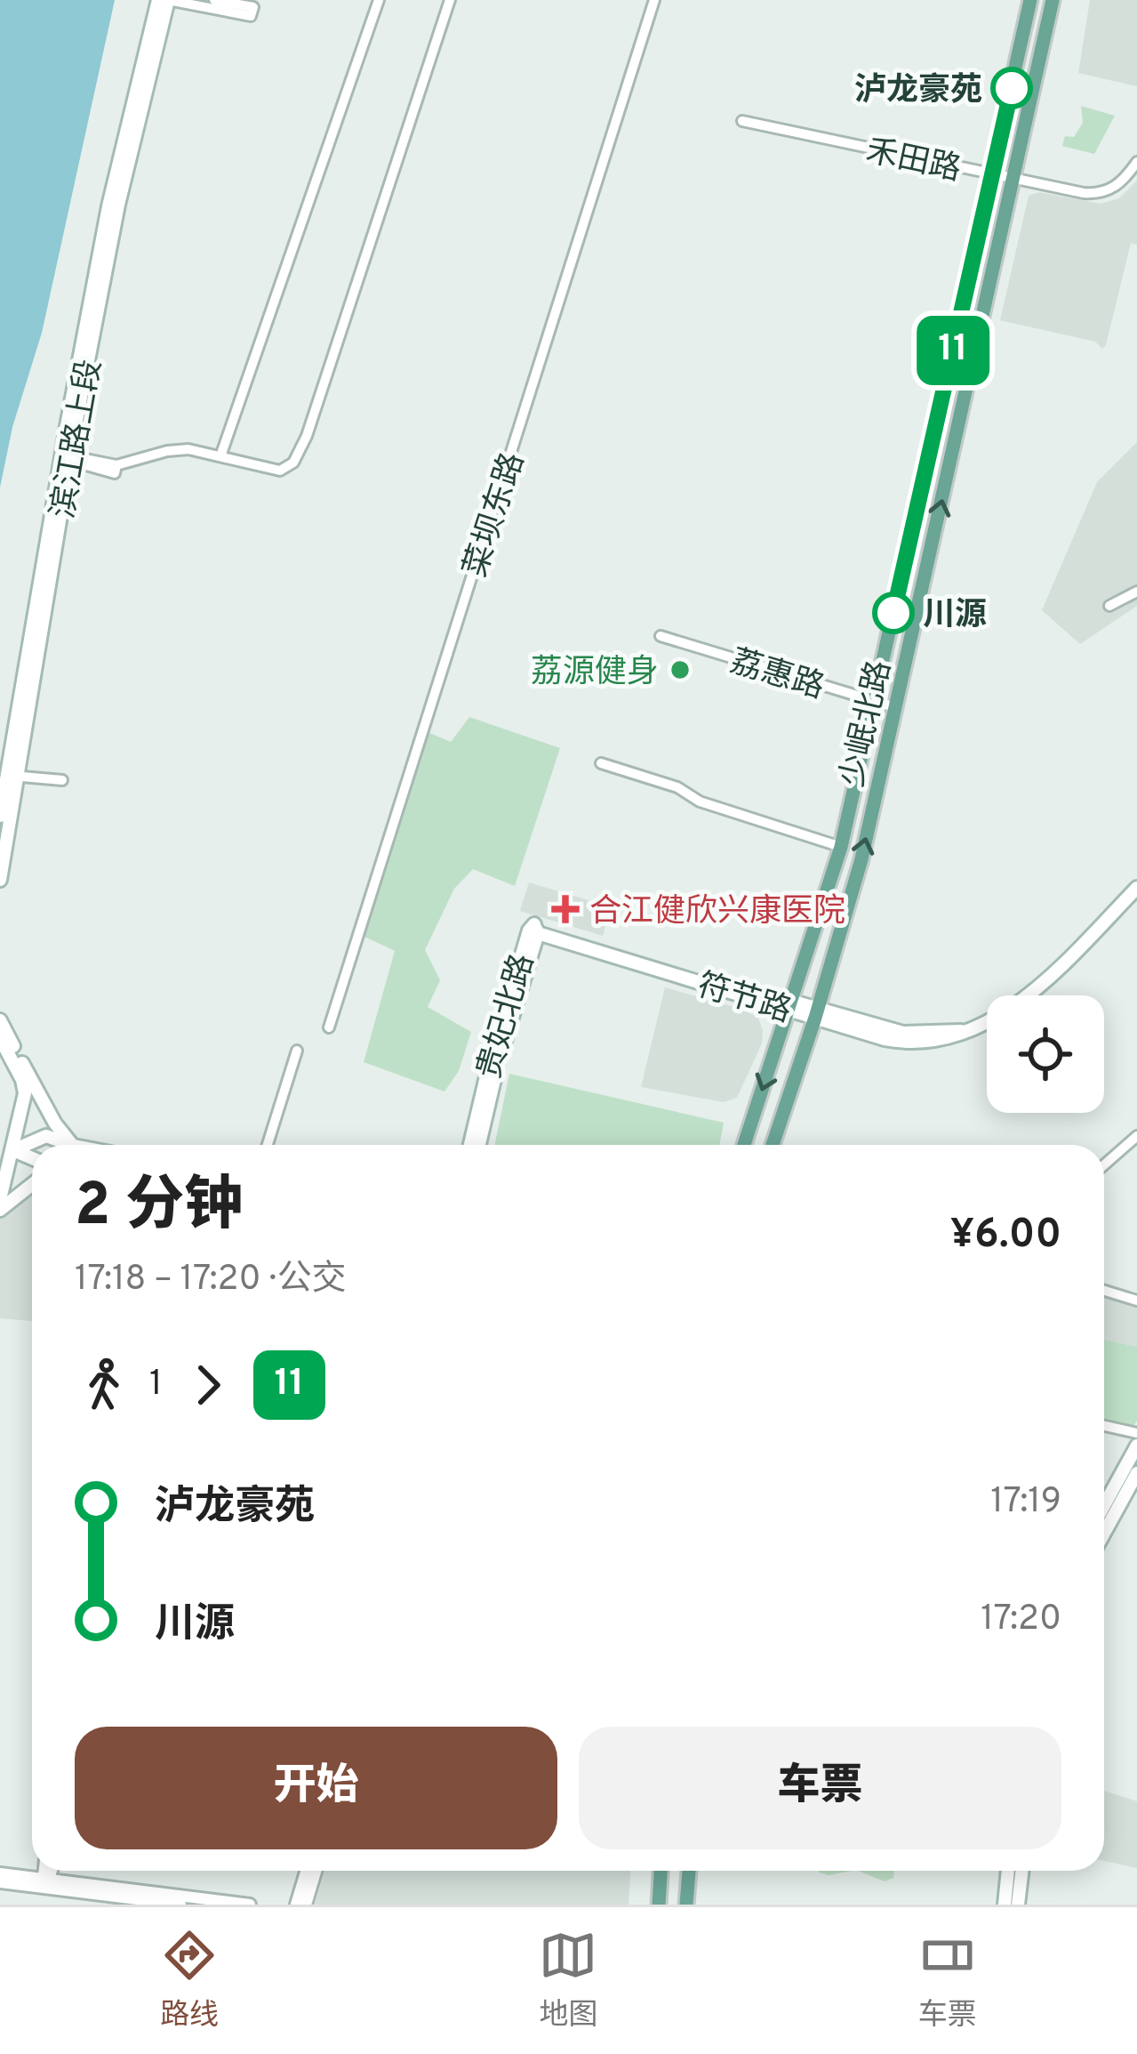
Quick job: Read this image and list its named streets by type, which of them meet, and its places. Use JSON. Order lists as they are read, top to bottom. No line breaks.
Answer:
{"streets":{"main road":["滨江路上段","少岷北路","符节路","贵妃北路"],"street":["禾田路","菜坝东路","荔惠路"]},"crossings":[["禾田路","少岷北路"],["荔惠路","少岷北路"],["少岷北路","符节路"],["符节路","贵妃北路"]],"places":{"other":["泸龙豪苑","川源","荔源健身"],"health":["合江健欣兴康医院"]},"lines":["bus line 11"],"page":{"on_map":"11","heading":["2 分钟","17:18 – 17:20 · 公交","¥6.00"],"legs":["1","11"],"list":[{"name":"泸龙豪苑","value":"17:19"},{"name":"川源","value":"17:20"}],"buttons":["开始","车票"],"tabs":["路线","地图","车票"]}}
